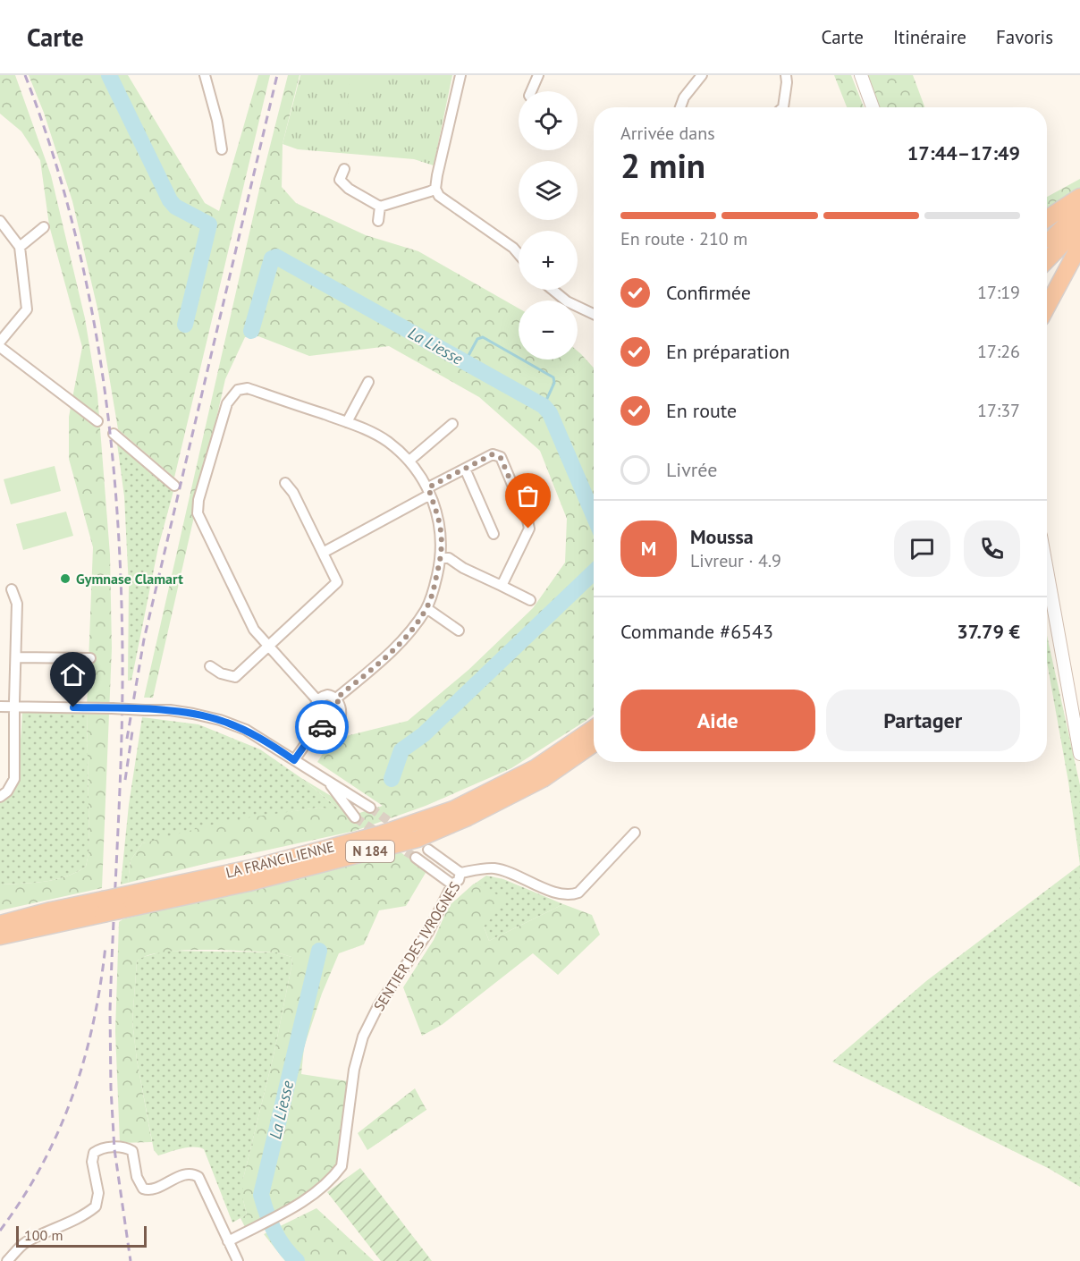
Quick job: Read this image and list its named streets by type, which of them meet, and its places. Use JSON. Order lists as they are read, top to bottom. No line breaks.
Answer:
{"streets":{"highway":["N 184","LA FRANCILIENNE"],"street":["SENTIER DES IVROGNES"]},"water":["La Liesse"],"places":["Gymnase Clamart"],"scale_bar":"100 m","page":{"header":"Carte","nav":["Carte","Itinéraire","Favoris"],"map_buttons":["+","−"],"heading":["2 min","Arrivée dans","17:44–17:49"],"panel":["Moussa","Livreur · 4.9","Commande #6543","37.79 €"],"bar":"En route · 210 m","list":[["Confirmée","17:19"],["En préparation","17:26"],["En route","17:37"],"Livrée"],"round":"M","buttons":["Aide","Partager"],"scale":"100 m"}}
